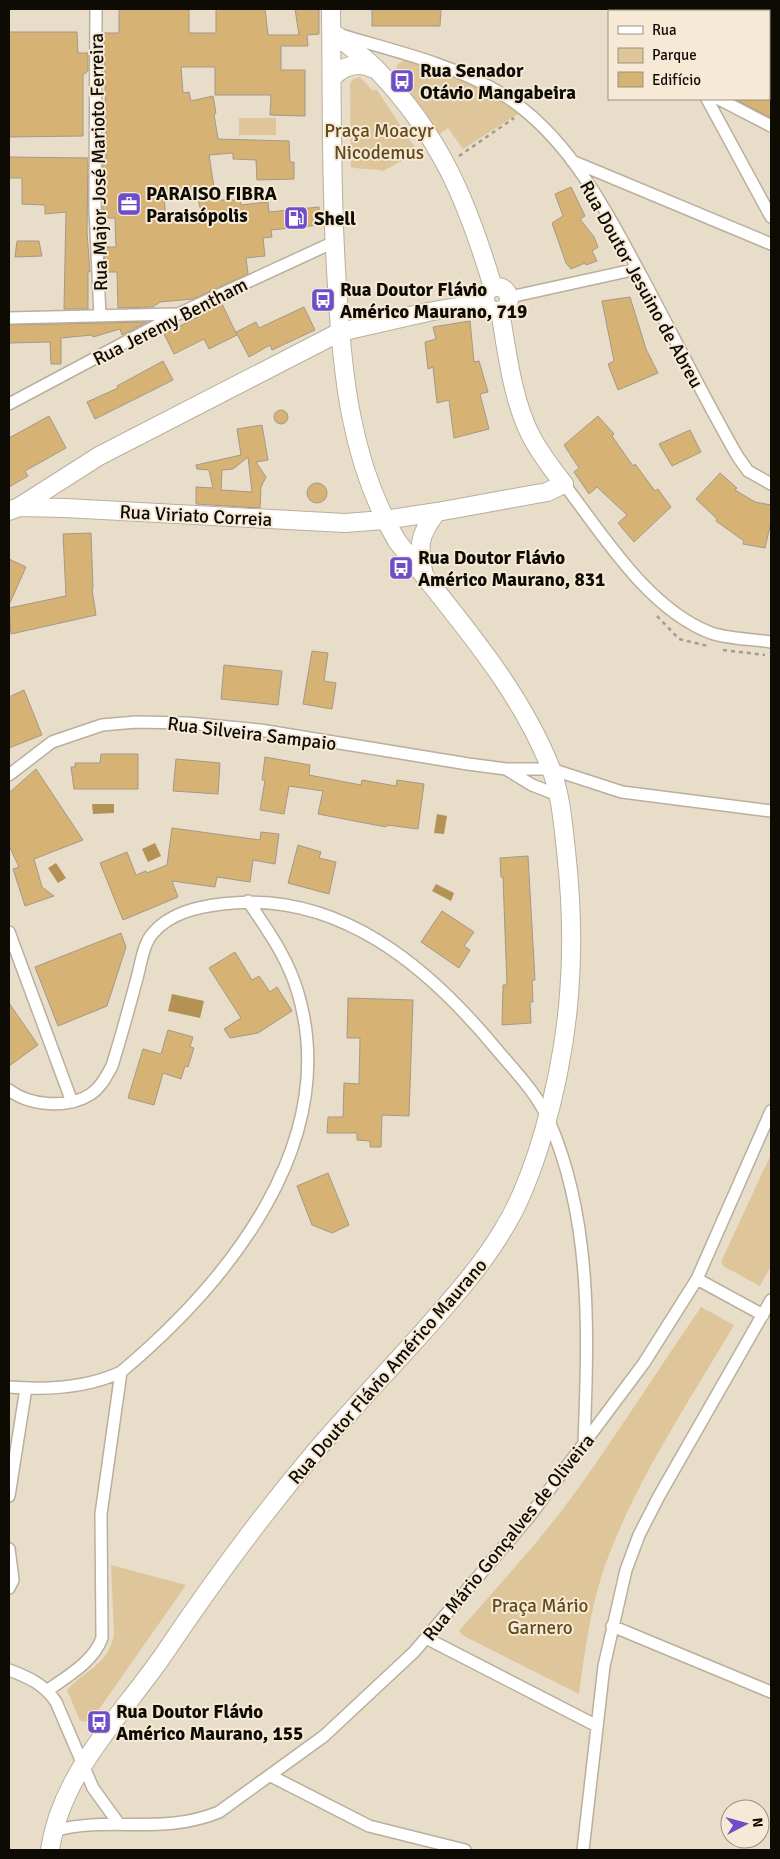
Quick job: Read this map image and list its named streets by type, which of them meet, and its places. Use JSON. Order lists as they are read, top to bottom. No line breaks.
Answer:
{"streets":{"main road":["Rua Viriato Correia","Rua Doutor Flávio Américo Maurano"],"street":["Rua Major José Marioto Ferreira","Rua Doutor Jesuino de Abreu","Rua Jeremy Bentham","Rua Silveira Sampaio","Rua Mário Gonçalves de Oliveira"]},"crossings":[["Rua Doutor Jesuino de Abreu","Rua Doutor Flávio Américo Maurano"],["Rua Jeremy Bentham","Rua Doutor Flávio Américo Maurano"],["Rua Viriato Correia","Rua Doutor Flávio Américo Maurano"],["Rua Silveira Sampaio","Rua Doutor Flávio Américo Maurano"],["Rua Doutor Flávio Américo Maurano","Rua Mário Gonçalves de Oliveira"]],"parks":["Praça Moacyr Nicodemus","Praça Mário Garnero"],"places":{"bus stop":["Rua Senador Otávio Mangabeira","Rua Doutor Flávio Américo Maurano, 719","Rua Doutor Flávio Américo Maurano, 831","Rua Doutor Flávio Américo Maurano, 155"],"office":["PARAISO FIBRA Paraisópolis"],"fuel station":["Shell"]},"legend":["Rua","Parque","Edifício"],"north":"right"}
